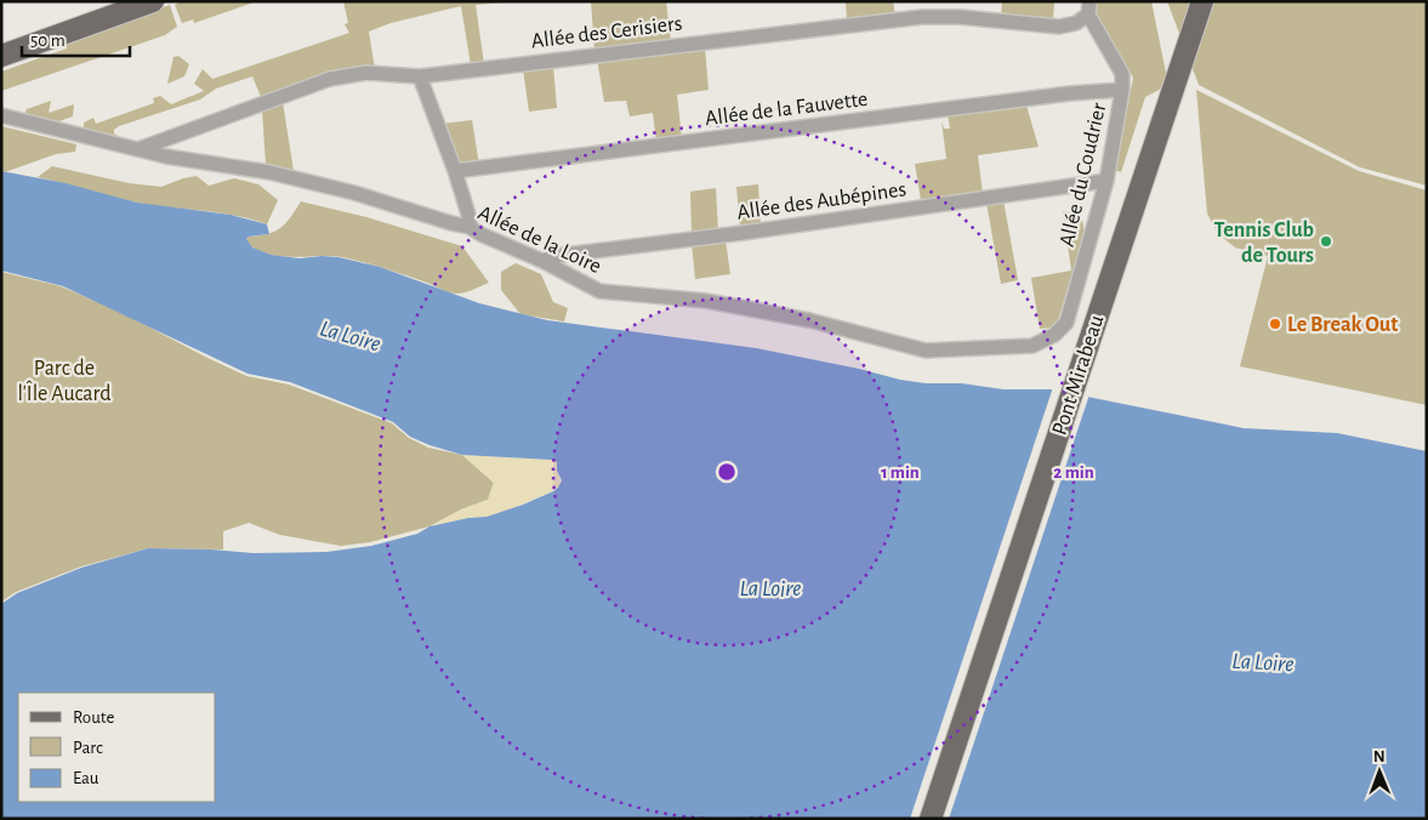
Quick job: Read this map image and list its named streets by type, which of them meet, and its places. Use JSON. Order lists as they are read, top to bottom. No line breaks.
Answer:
{"streets":{"main road":["Pont Mirabeau"],"street":["Allée des Cerisiers","Allée de la Fauvette","Allée du Coudrier","Allée des Aubépines","Allée de la Loire"]},"crossings":[["Allée des Cerisiers","Allée du Coudrier"],["Allée des Cerisiers","Allée de la Loire"],["Allée de la Fauvette","Allée du Coudrier"],["Allée du Coudrier","Allée des Aubépines"],["Allée du Coudrier","Allée de la Loire"],["Allée des Aubépines","Allée de la Loire"]],"water":["La Loire"],"parks":["Parc de l'Île Aucard"],"places":["Tennis Club de Tours","Le Break Out"],"legend":["Route","Parc","Eau"],"scale_bar":"50 m","north":"top","rings":["1 min","2 min"]}
